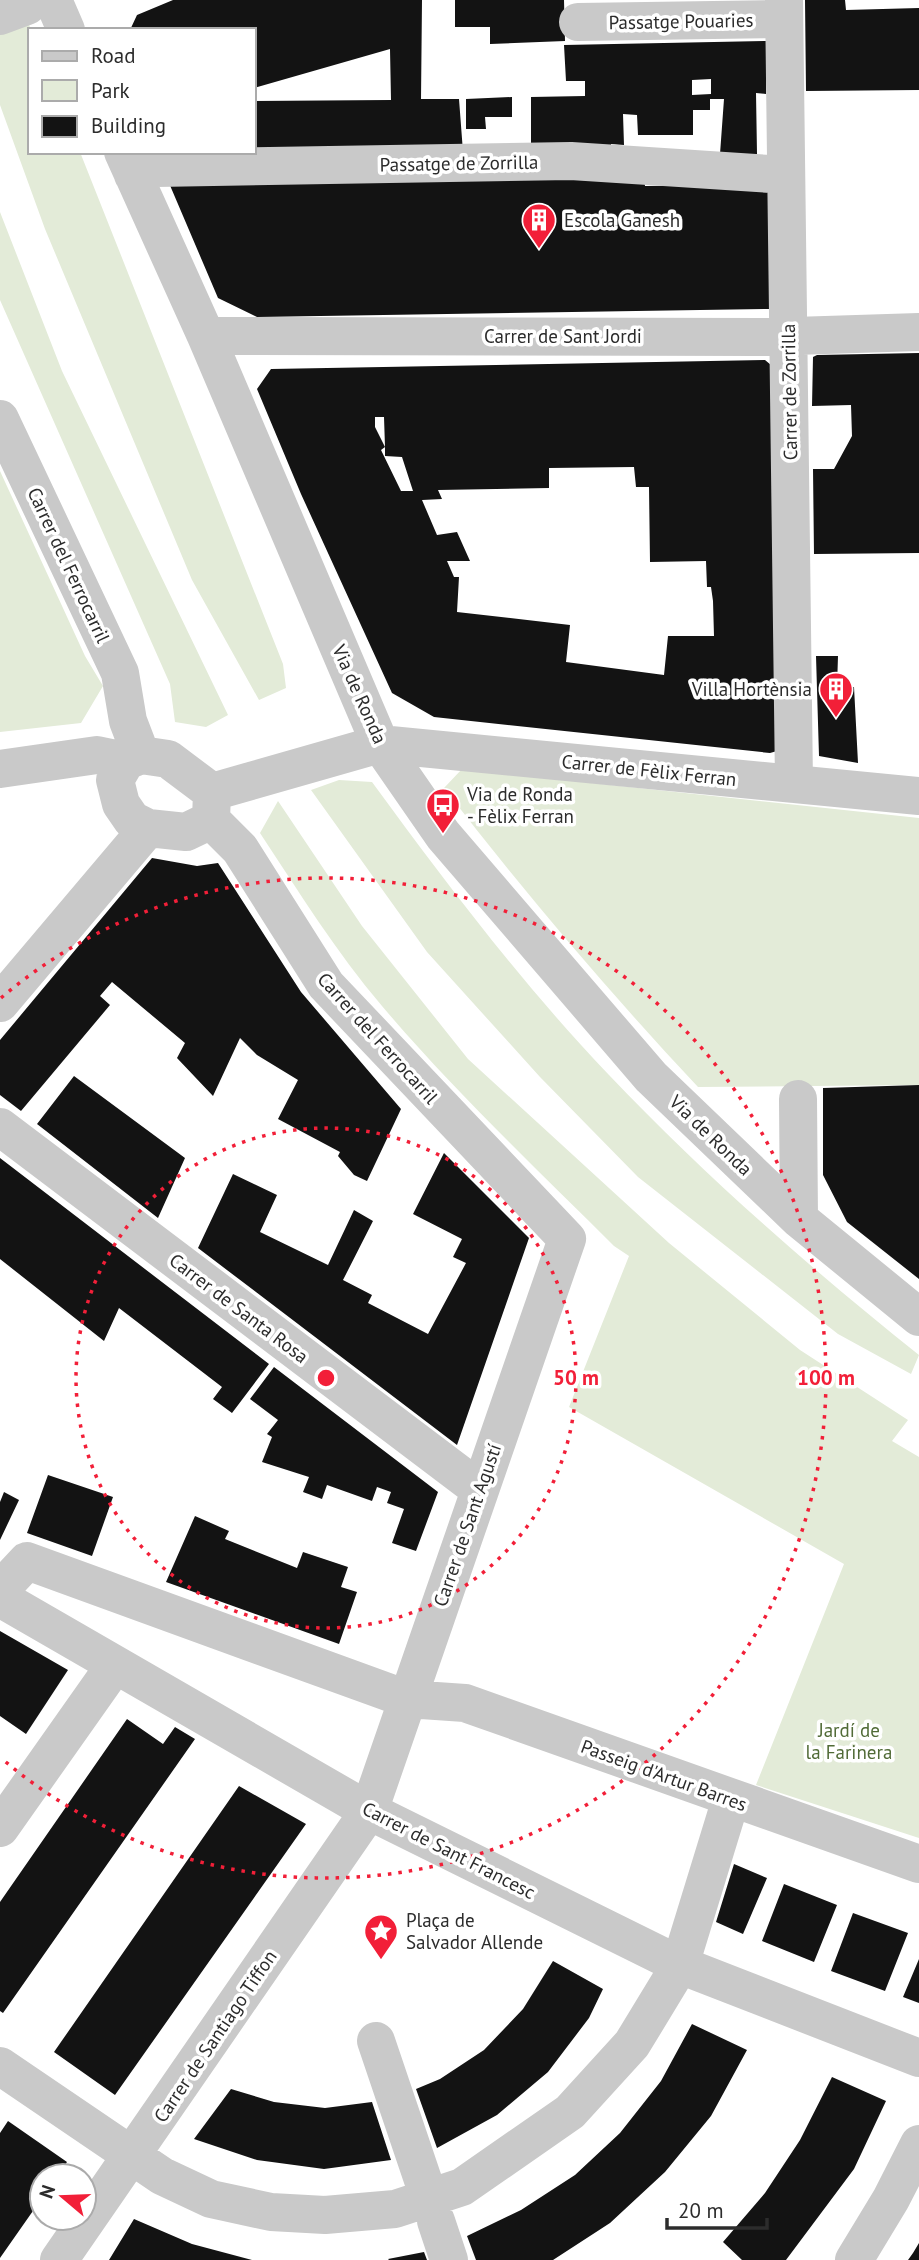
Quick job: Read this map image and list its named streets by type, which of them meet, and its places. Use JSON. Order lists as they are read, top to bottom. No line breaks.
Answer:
{"streets":{"street":["Passatge Pouaries","Passatge de Zorrilla","Carrer de Sant Jordi","Carrer de Zorrilla","Carrer del Ferrocarril","Via de Ronda","Carrer de Fèlix Ferran","Carrer de Santa Rosa","Carrer de Sant Agustí","Passeig d'Artur Barres","Carrer de Sant Francesc","Carrer de Santiago Tiffon"]},"crossings":[["Passatge Pouaries","Carrer de Zorrilla"],["Passatge de Zorrilla","Carrer de Zorrilla"],["Passatge de Zorrilla","Via de Ronda"],["Carrer de Sant Jordi","Carrer de Zorrilla"],["Carrer de Sant Jordi","Via de Ronda"],["Carrer de Zorrilla","Carrer de Fèlix Ferran"],["Carrer del Ferrocarril","Carrer de Sant Agustí"],["Via de Ronda","Carrer de Fèlix Ferran"],["Carrer de Santa Rosa","Carrer de Sant Agustí"],["Carrer de Sant Agustí","Passeig d'Artur Barres"],["Carrer de Sant Agustí","Carrer de Sant Francesc"],["Carrer de Sant Agustí","Carrer de Santiago Tiffon"],["Carrer de Sant Francesc","Carrer de Santiago Tiffon"]],"parks":["Jardí de la Farinera"],"places":{"building":["Escola Ganesh","Villa Hortènsia"],"bus stop":["Via de Ronda - Fèlix Ferran"],"place":["Plaça de Salvador Allende"]},"legend":["Road","Park","Building"],"scale_bar":"20 m","north":"left","rings":["50 m","100 m"]}
